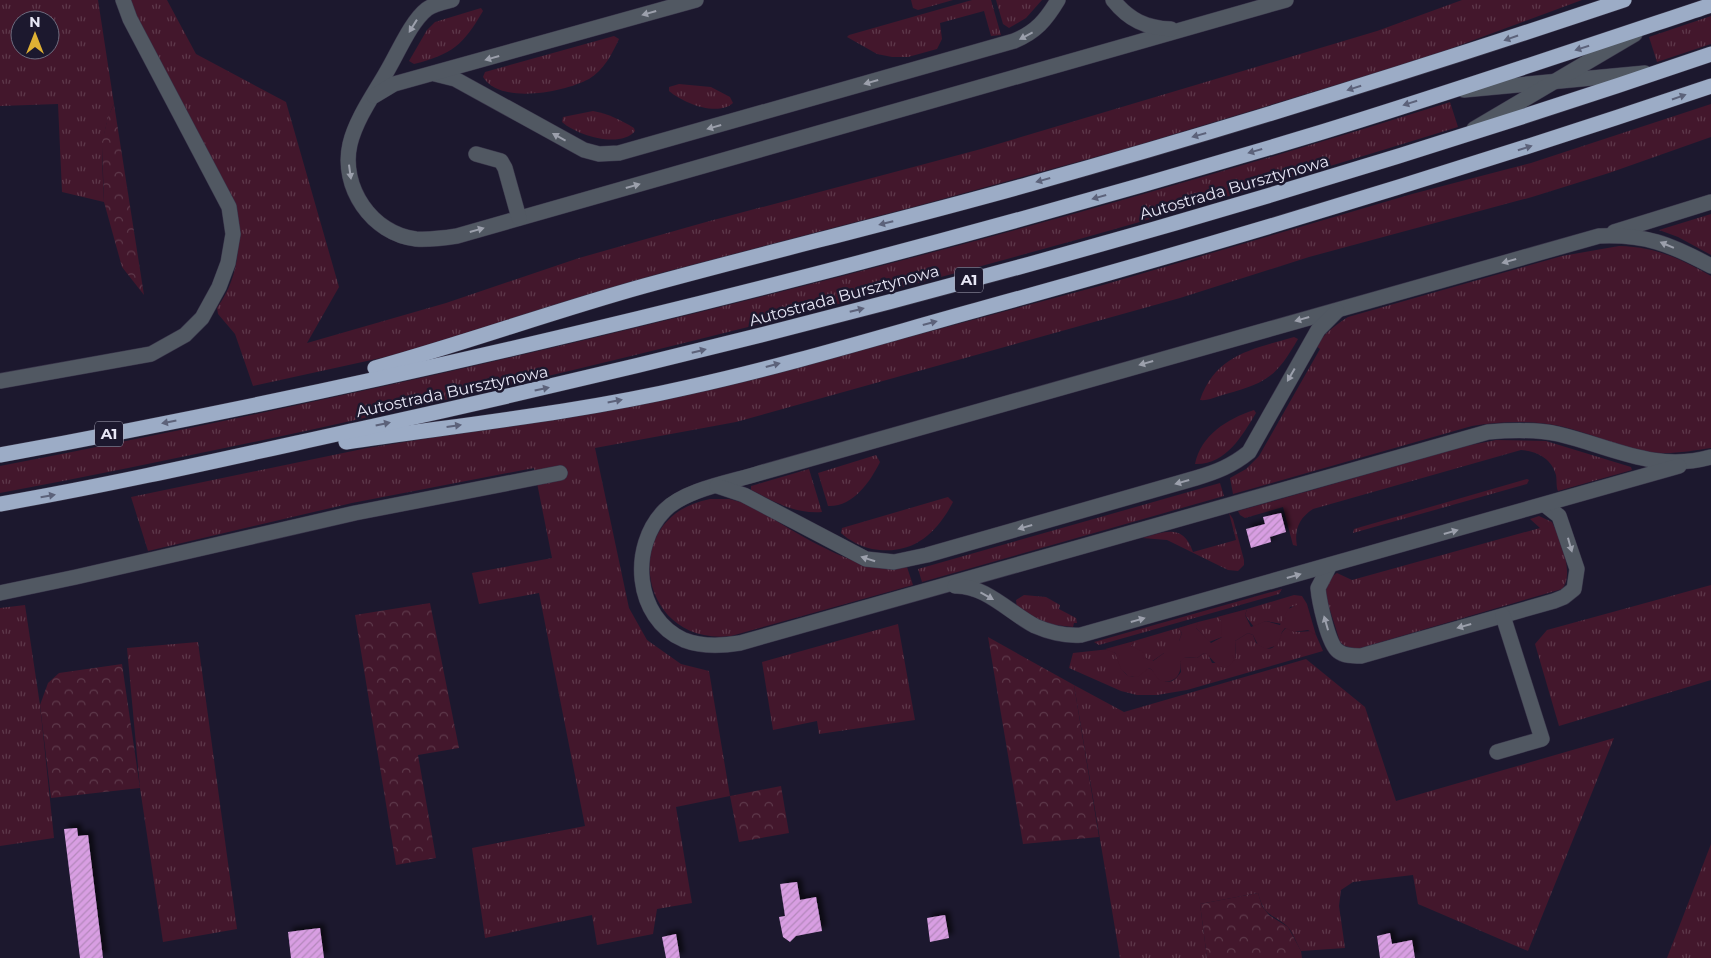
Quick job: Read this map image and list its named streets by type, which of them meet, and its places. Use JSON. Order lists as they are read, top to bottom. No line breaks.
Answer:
{"streets":{"highway":["Autostrada Bursztynowa","A1"]},"north":"top"}
